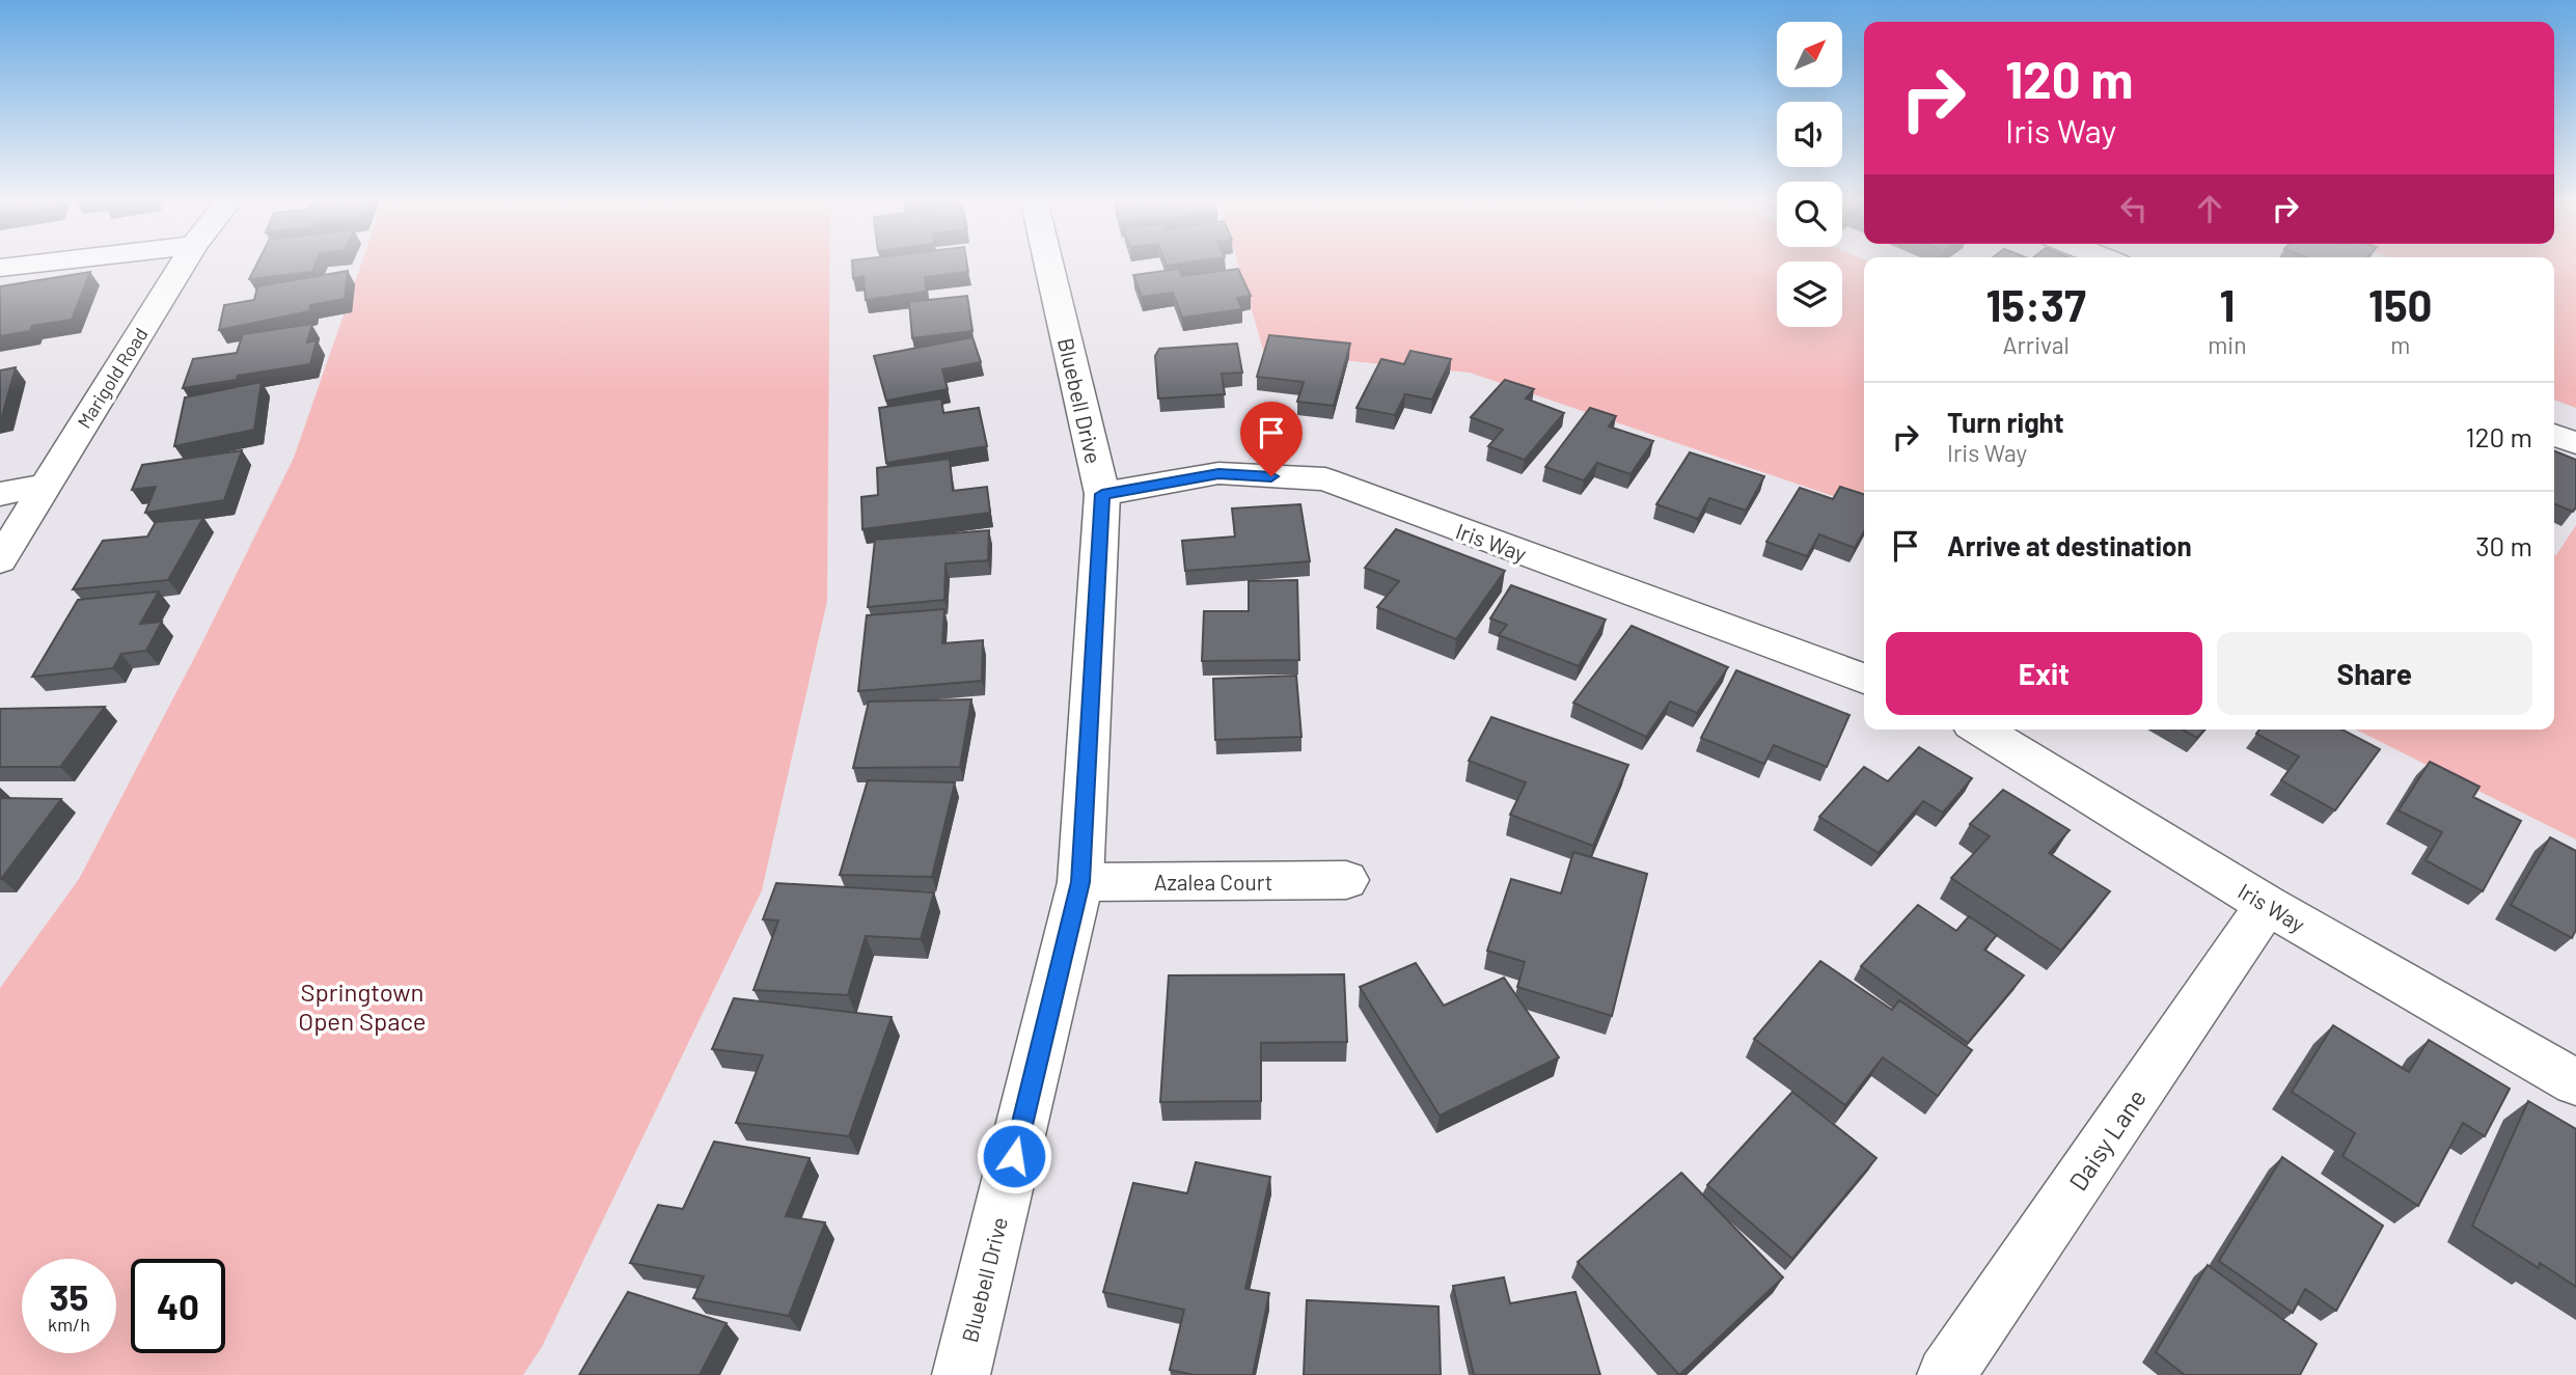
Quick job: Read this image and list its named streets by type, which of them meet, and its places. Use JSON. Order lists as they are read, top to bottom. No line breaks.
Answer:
{"streets":{"street":["Marigold Road","Bluebell Drive","Iris Way","Azalea Court","Daisy Lane"]},"crossings":[["Bluebell Drive","Iris Way"],["Bluebell Drive","Azalea Court"],["Iris Way","Daisy Lane"]],"parks":["Springtown Open Space"],"north":"top right","page":{"turn":["120 m","Iris Way"],"eta":["15:37","Arrival","1","min","150","m"],"list":[{"name":"Turn right","note":"Iris Way","value":"120 m"},{"name":"Arrive at destination","value":"30 m"}],"buttons":["Exit","Share"],"speed":"35 km/h","limit":"40"}}
